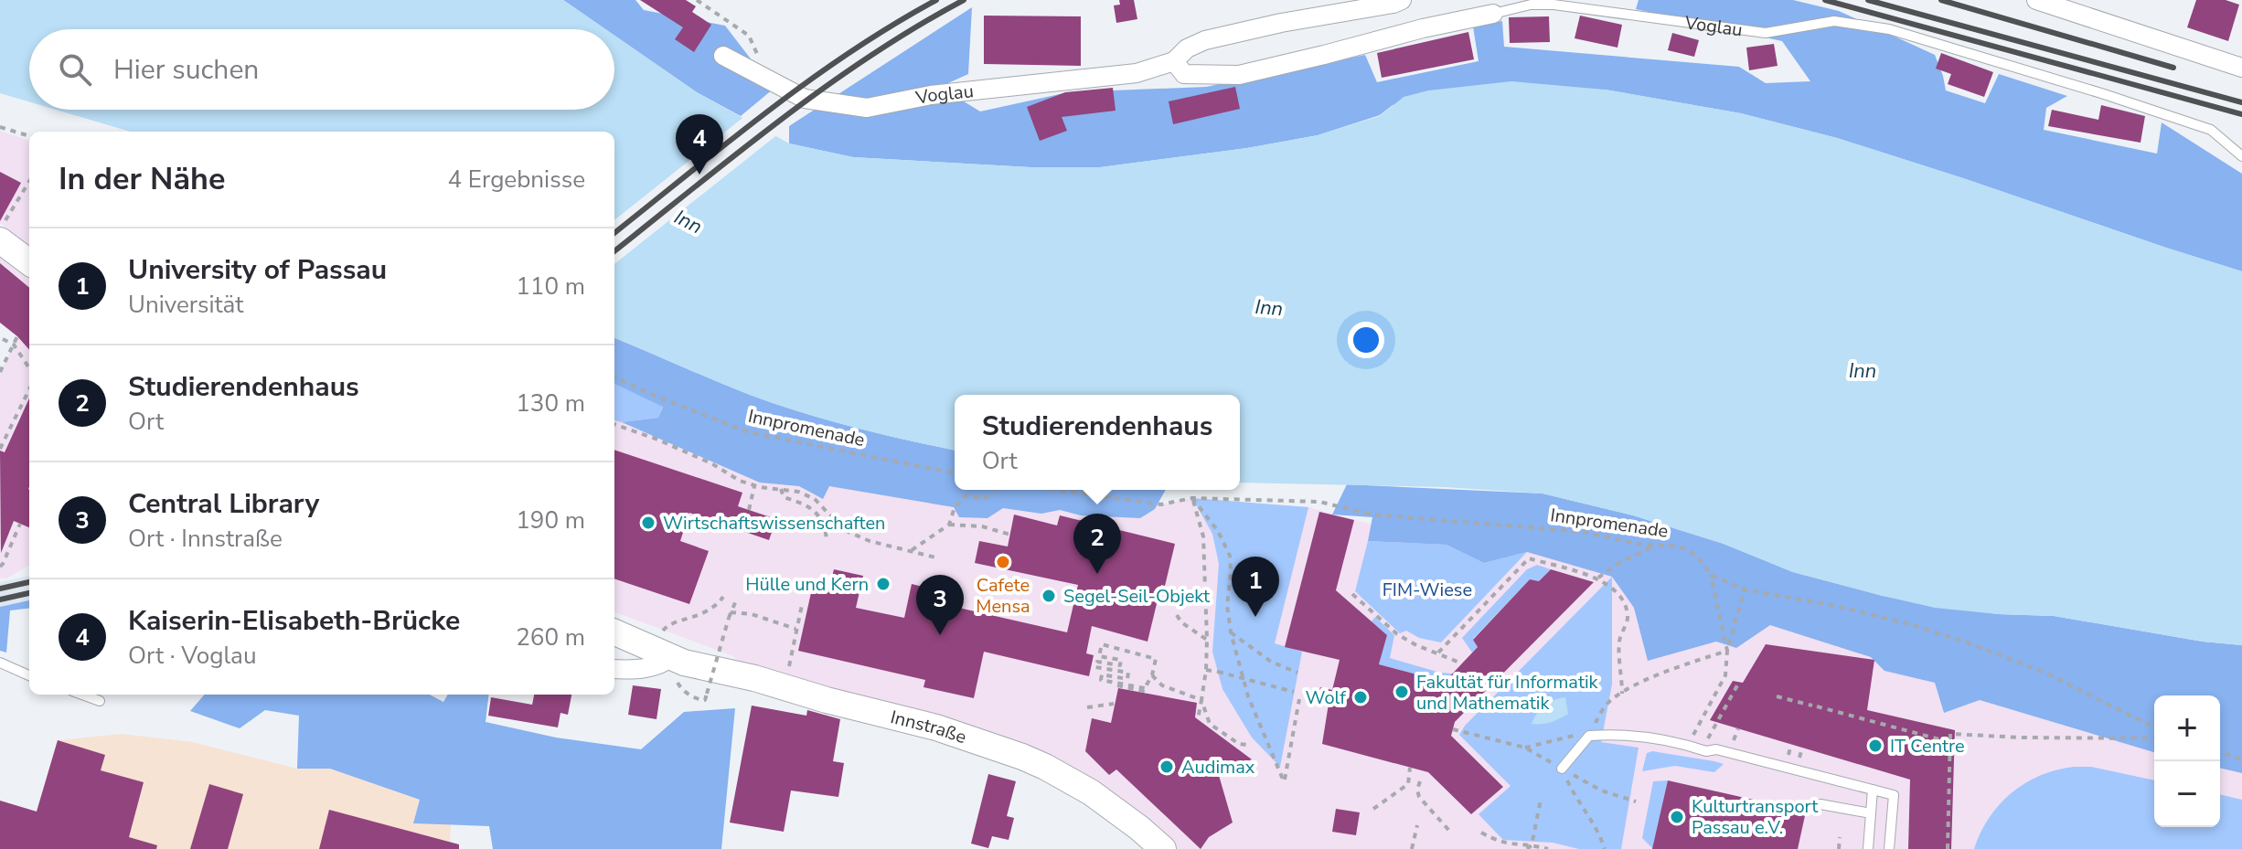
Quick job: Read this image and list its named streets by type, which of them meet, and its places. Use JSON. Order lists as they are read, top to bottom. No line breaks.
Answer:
{"streets":{"street":["Voglau","Innstraße"],"path":["Innpromenade"]},"water":["Inn"],"parks":["FIM-Wiese"],"places":["Wirtschaftswissenschaften","Cafete Mensa","Hülle und Kern","Segel-Seil-Objekt","Fakultät für Informatik und Mathematik","Wolf","IT Centre","Audimax","Kulturtransport Passau e.V."],"page":{"search":"Hier suchen","pins":["4","2","1","3"],"heading":["In der Nähe","4 Ergebnisse"],"list":[{"mark":"1","name":"University of Passau","note":"Universität","value":"110 m"},{"mark":"2","name":"Studierendenhaus","note":"Ort","value":"130 m"},{"mark":"3","name":"Central Library","note":"Ort · Innstraße","value":"190 m"},{"mark":"4","name":"Kaiserin-Elisabeth-Brücke","note":"Ort · Voglau","value":"260 m"}],"popup":["Studierendenhaus","Ort"],"map_buttons":["+","−"]}}
